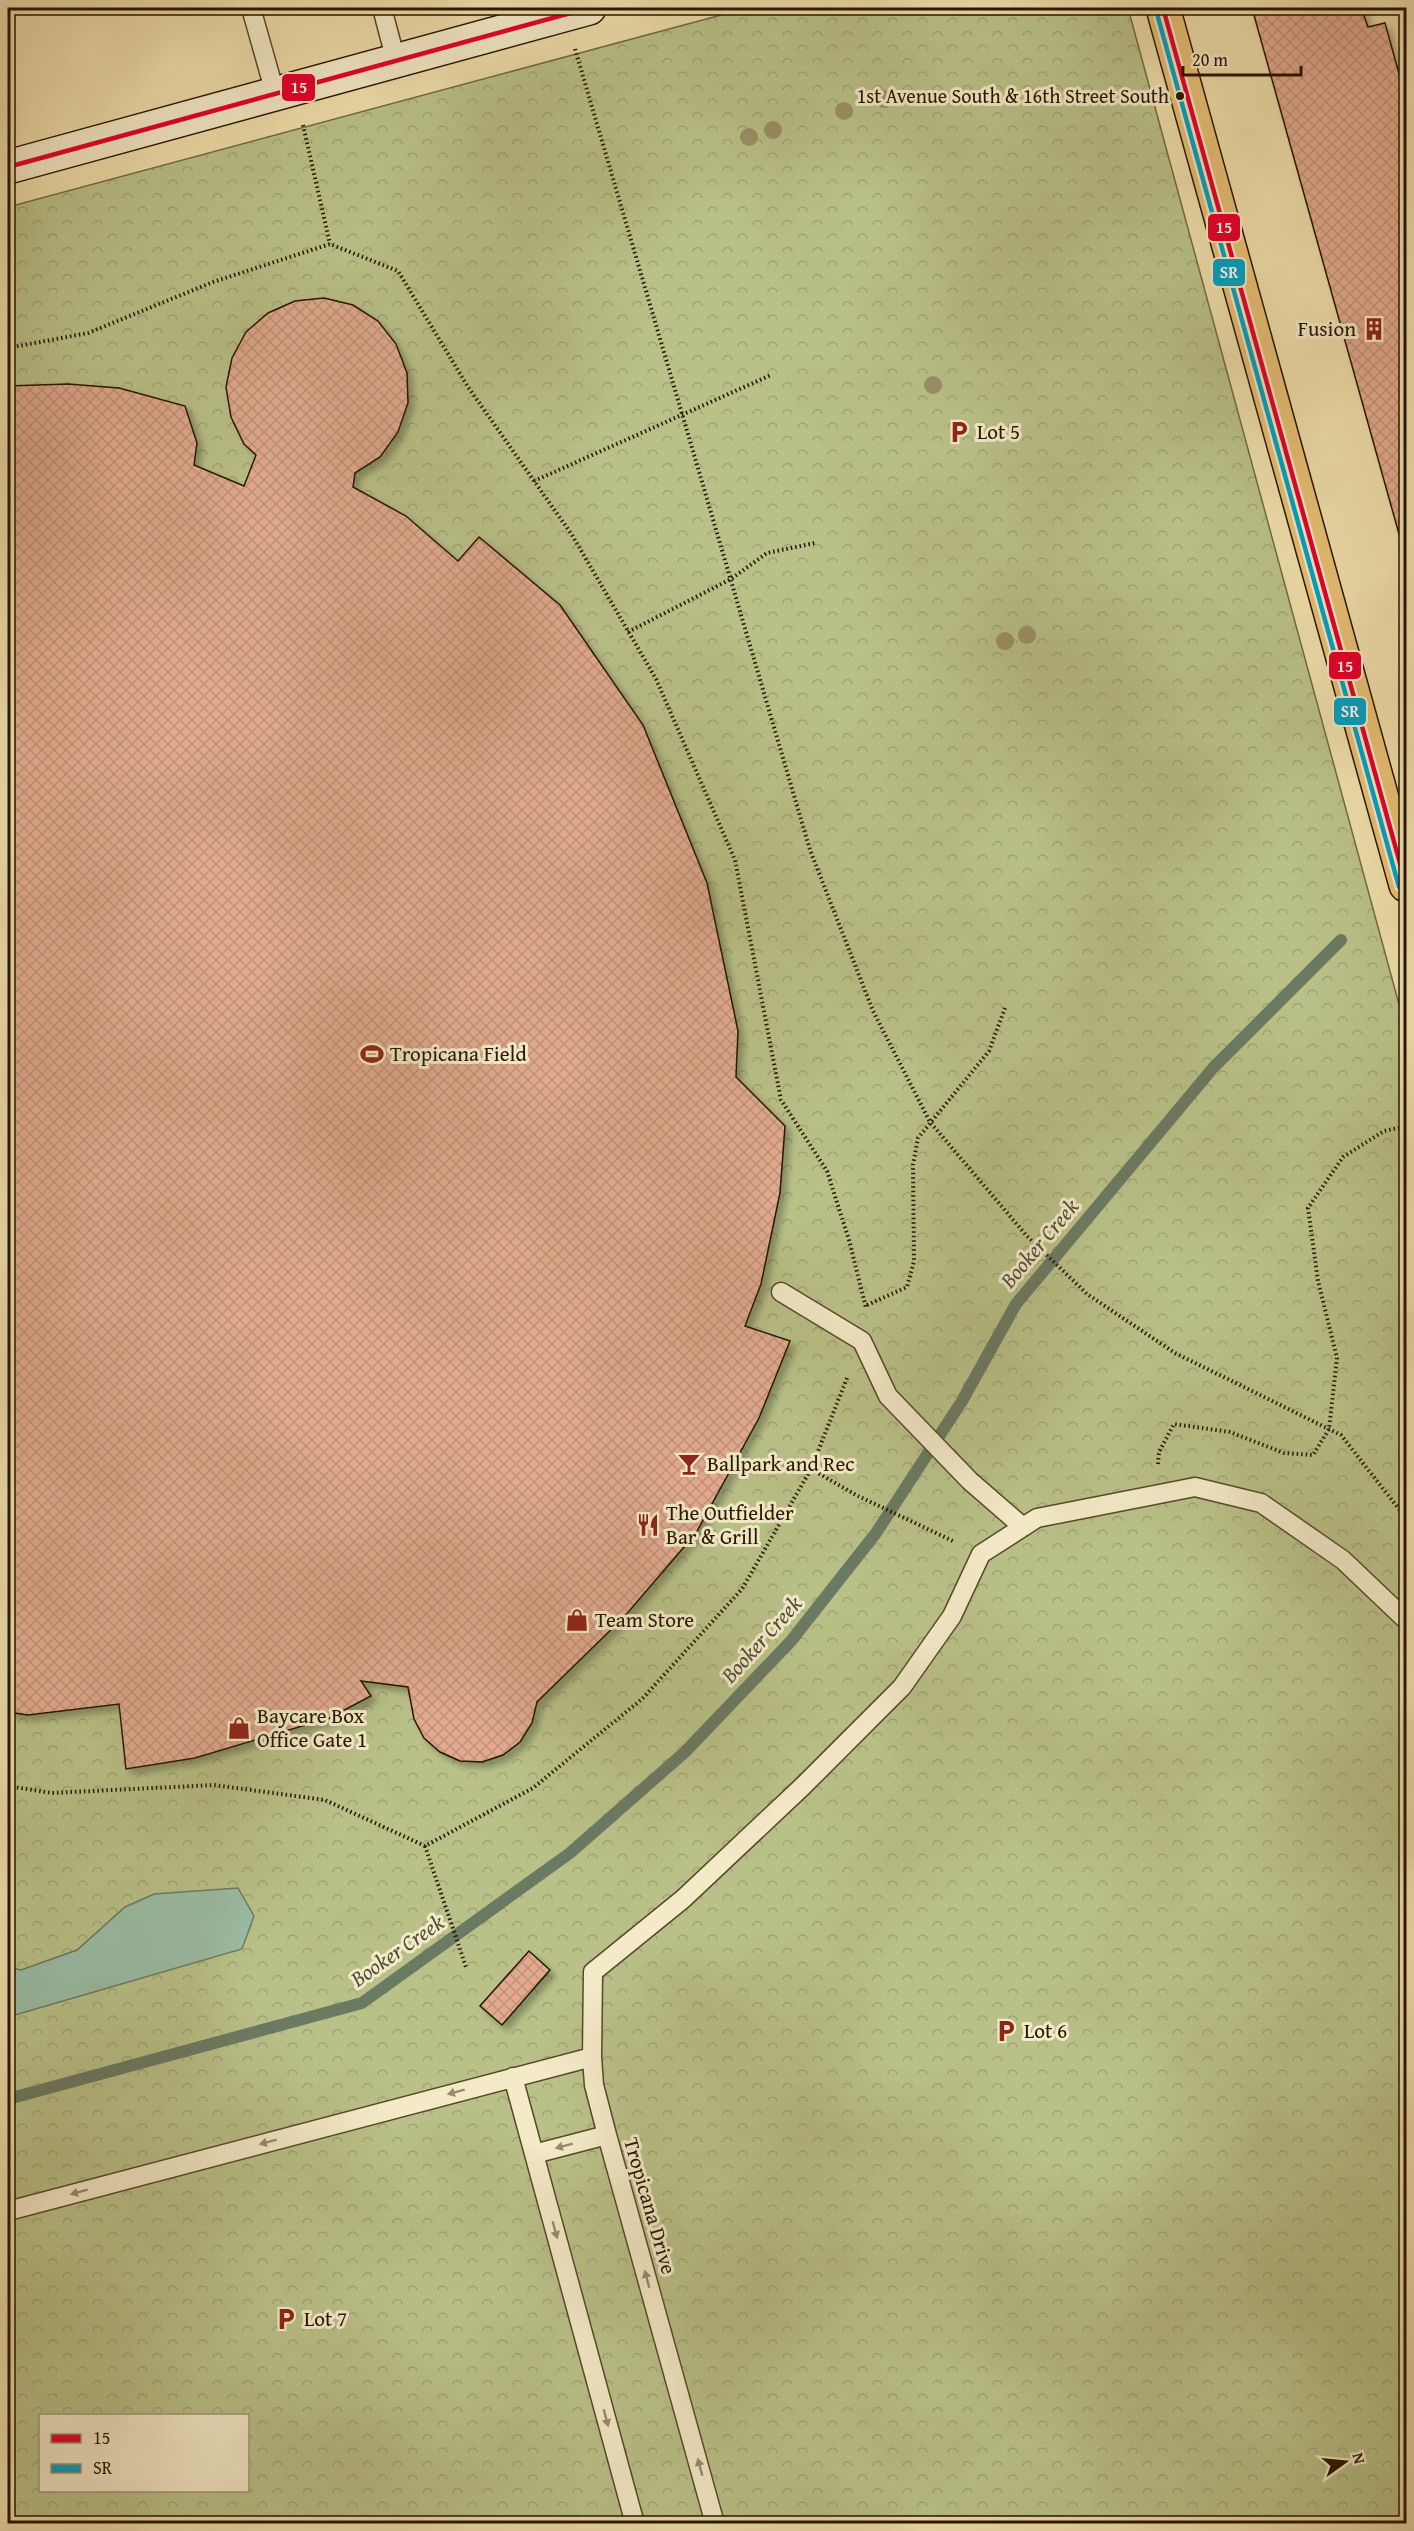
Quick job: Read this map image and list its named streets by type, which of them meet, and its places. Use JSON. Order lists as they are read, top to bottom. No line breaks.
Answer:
{"streets":{"lane":["Tropicana Drive"]},"water":["Booker Creek"],"places":{"other":["1st Avenue South & 16th Street South"],"building":["Fusion"],"parking":["Lot 5","Lot 6","Lot 7"],"sports":["Tropicana Field"],"bar":["Ballpark and Rec"],"restaurant":["The Outfielder Bar & Grill"],"shop":["Team Store","Baycare Box Office Gate 1"]},"lines":["transit line 15","transit line SR"],"legend":["15","SR"],"scale_bar":"20 m","north":"right"}
